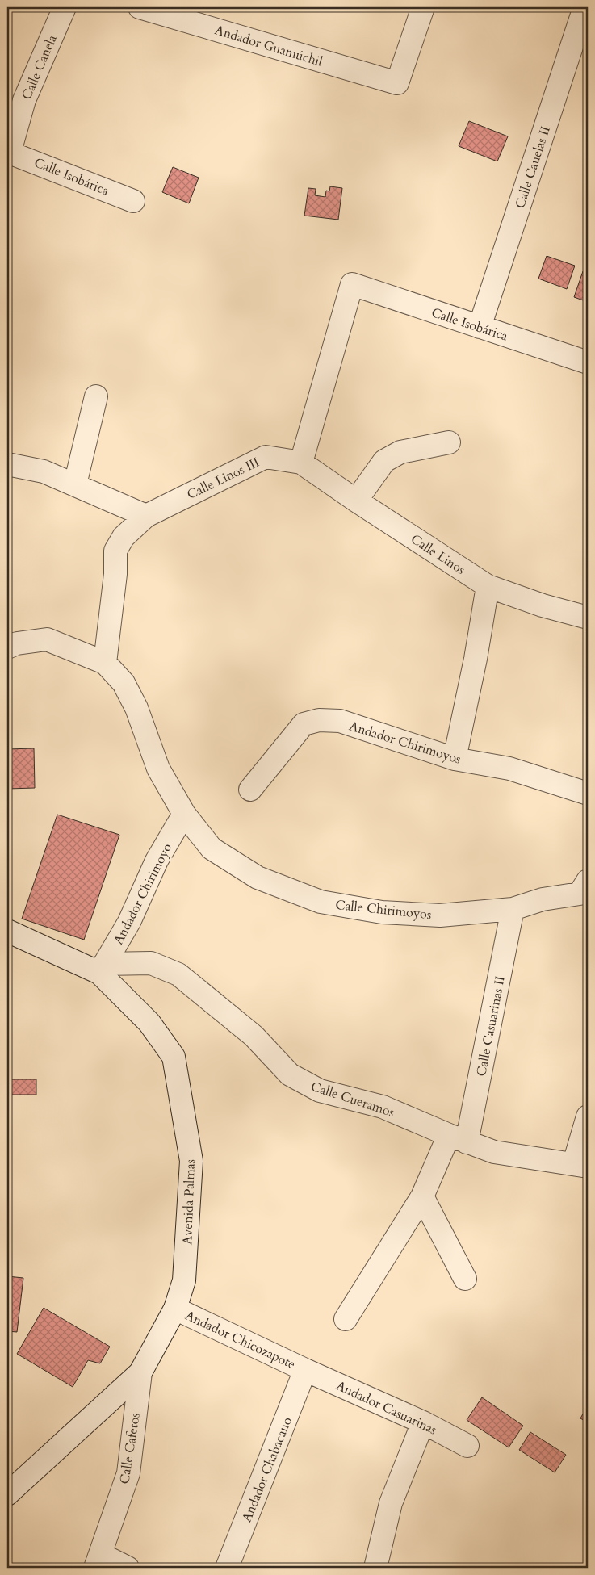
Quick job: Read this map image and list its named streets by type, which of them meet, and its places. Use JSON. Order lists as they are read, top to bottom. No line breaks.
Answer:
{"streets":{"street":["Andador Guamúchil","Calle Canela","Calle Canelas II","Calle Isobárica","Calle Linos III","Calle Linos","Andador Chirimoyos","Andador Chirimoyo","Calle Chirimoyos","Calle Casuarinas II","Calle Cueramos","Avenida Palmas","Andador Chicozapote","Andador Casuarinas","Calle Cafetos","Andador Chabacano"]},"crossings":[["Calle Canela","Calle Isobárica"],["Calle Canelas II","Calle Isobárica"],["Calle Isobárica","Calle Linos III"],["Calle Isobárica","Calle Linos"],["Calle Linos III","Calle Linos"],["Calle Linos III","Calle Chirimoyos"],["Andador Chirimoyo","Calle Chirimoyos"],["Andador Chirimoyo","Calle Cueramos"],["Andador Chirimoyo","Avenida Palmas"],["Calle Chirimoyos","Calle Casuarinas II"],["Calle Casuarinas II","Calle Cueramos"],["Calle Cueramos","Avenida Palmas"],["Avenida Palmas","Andador Chicozapote"],["Avenida Palmas","Calle Cafetos"],["Andador Chicozapote","Andador Casuarinas"],["Andador Chicozapote","Andador Chabacano"],["Andador Casuarinas","Andador Chabacano"]]}
